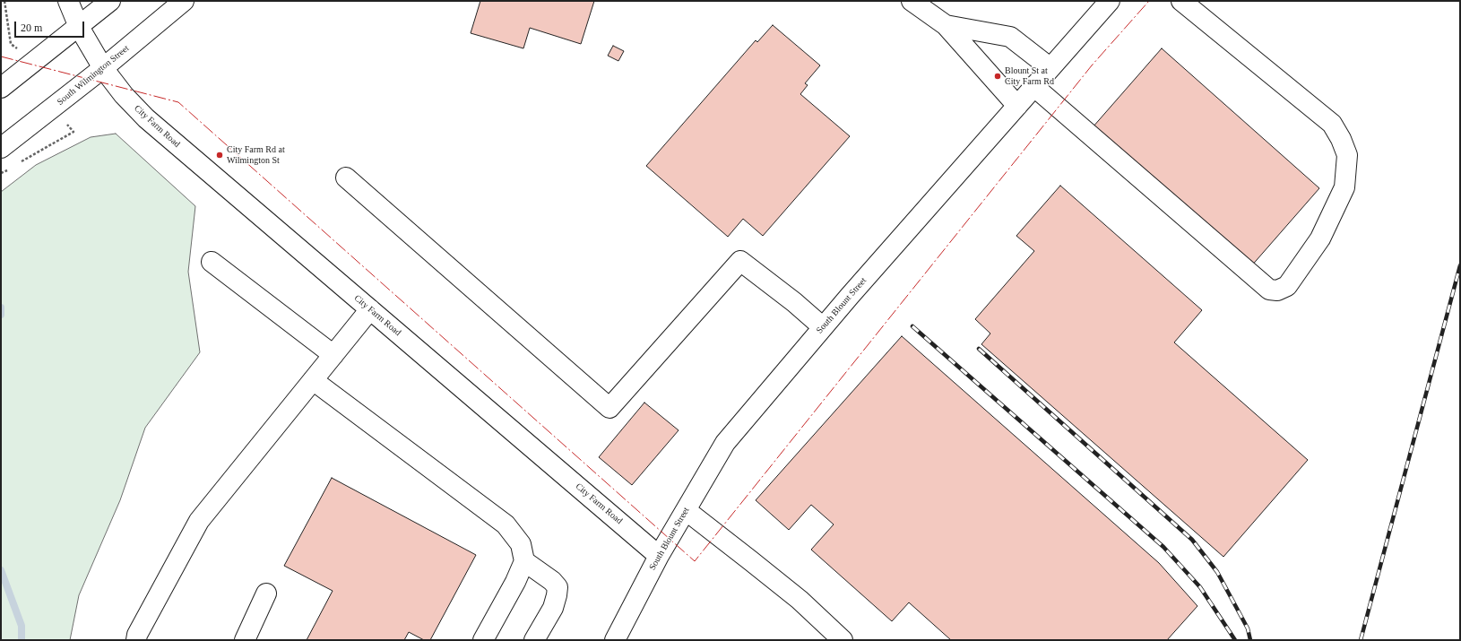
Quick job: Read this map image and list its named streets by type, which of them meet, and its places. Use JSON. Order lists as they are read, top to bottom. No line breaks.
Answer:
{"streets":{"street":["South Wilmington Street","City Farm Road","South Blount Street"]},"crossings":[["South Wilmington Street","City Farm Road"],["City Farm Road","South Blount Street"]],"places":["Blount St at City Farm Rd","City Farm Rd at Wilmington St"],"scale_bar":"20 m"}
